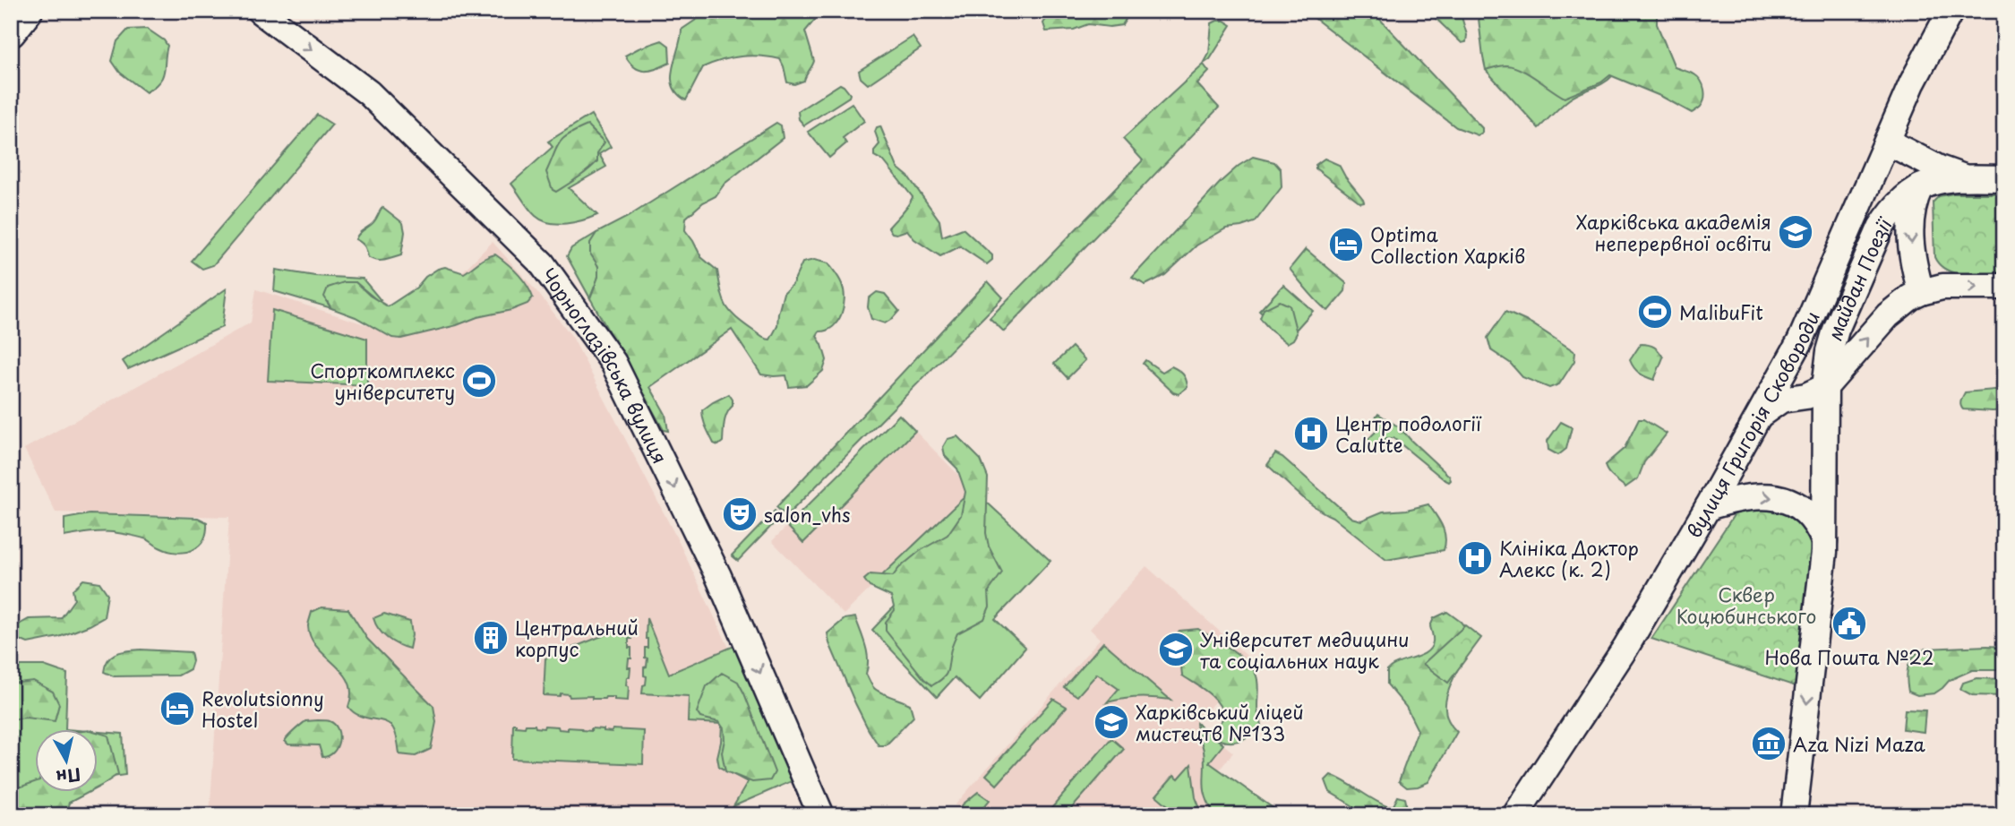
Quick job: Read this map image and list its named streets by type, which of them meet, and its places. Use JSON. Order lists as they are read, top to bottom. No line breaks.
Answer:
{"streets":{"street":["майдан Поезії","Чорноглазівська вулиця","вулиця Григорія Сковороди"]},"crossings":[["майдан Поезії","вулиця Григорія Сковороди"]],"one_way":["Чорноглазівська вулиця"],"parks":["Сквер Коцюбинського"],"places":{"school or university":["Харківська академія неперервної освіти","Університет медицини та соціальних наук","Харківський ліцей мистецтв №133"],"hotel":["Optima Collection Харкiв","Revolutsionny Hostel"],"sports":["MalibuFit","Спорткомплекс університету"],"hospital":["Центр подології Calutte","Клініка Доктор Алекс (к. 2)"],"theatre":["salon_vhs"],"public building":["Нова Пошта №22"],"building":["Центральний корпус"],"museum":["Aza Nizi Maza"]},"north":"bottom"}
